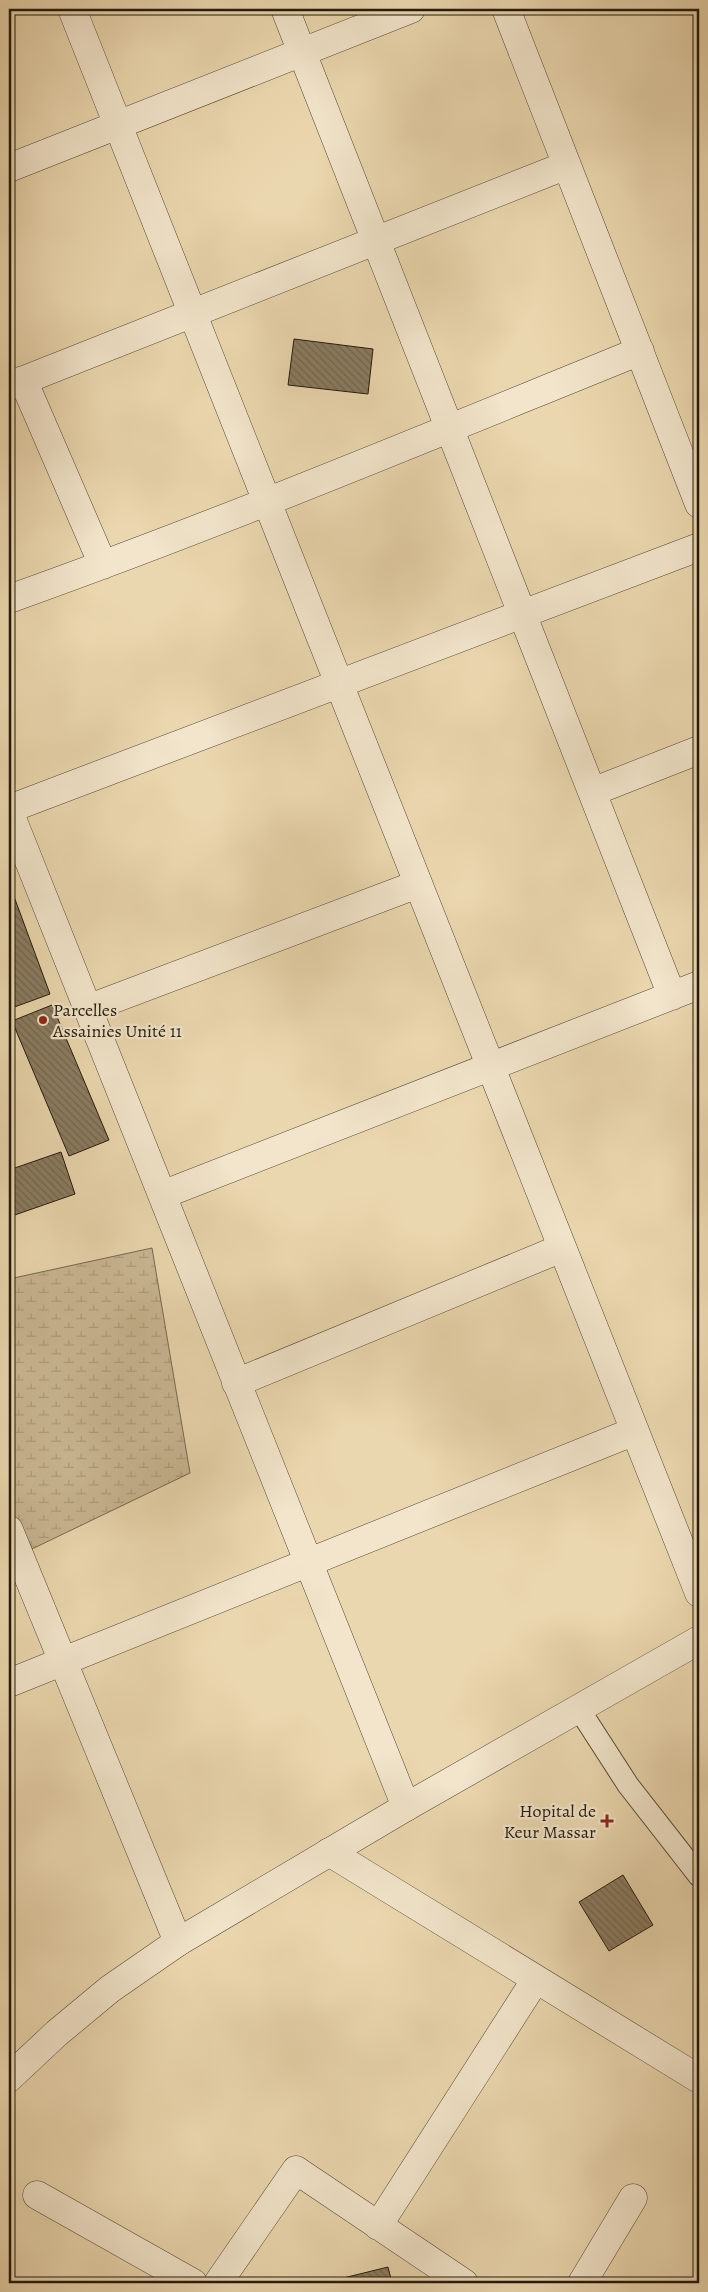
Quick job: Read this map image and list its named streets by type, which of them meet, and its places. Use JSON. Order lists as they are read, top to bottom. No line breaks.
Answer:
{"places":{"other":["Parcelles Assainies Unité 11"],"health":["Hopital de Keur Massar"]}}
